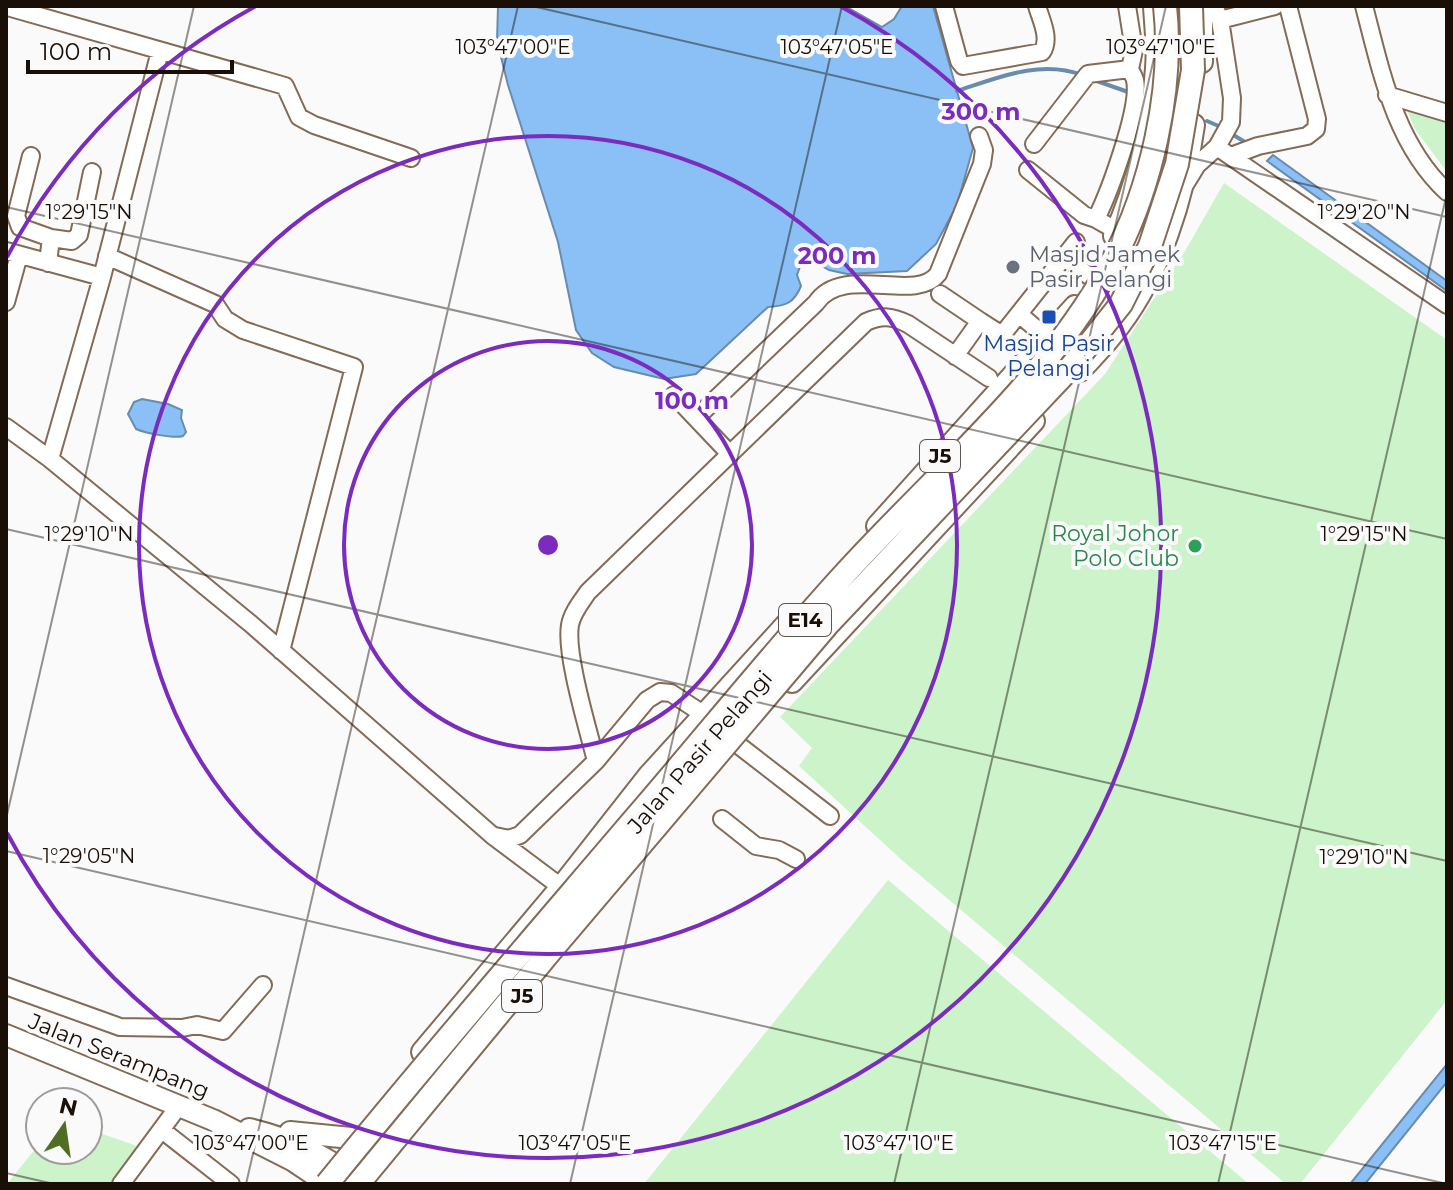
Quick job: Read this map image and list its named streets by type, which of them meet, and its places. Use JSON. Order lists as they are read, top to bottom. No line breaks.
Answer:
{"streets":{"highway":["E14"],"main road":["J5","Jalan Pasir Pelangi","Jalan Serampang"]},"crossings":[["E14","Jalan Pasir Pelangi"],["E14","Jalan Serampang"],["Jalan Pasir Pelangi","Jalan Serampang"]],"places":{"other":["Masjid Jamek Pasir Pelangi","Royal Johor Polo Club"],"transit":["Masjid Pasir Pelangi"]},"scale_bar":"100 m","north":"top","coordinates":["103°47'00\"E","103°47'05\"E","103°47'10\"E","1°29'15\"N","1°29'20\"N","1°29'10\"N","1°29'05\"N","103°47'15\"E"],"rings":["300 m","200 m","100 m"]}
